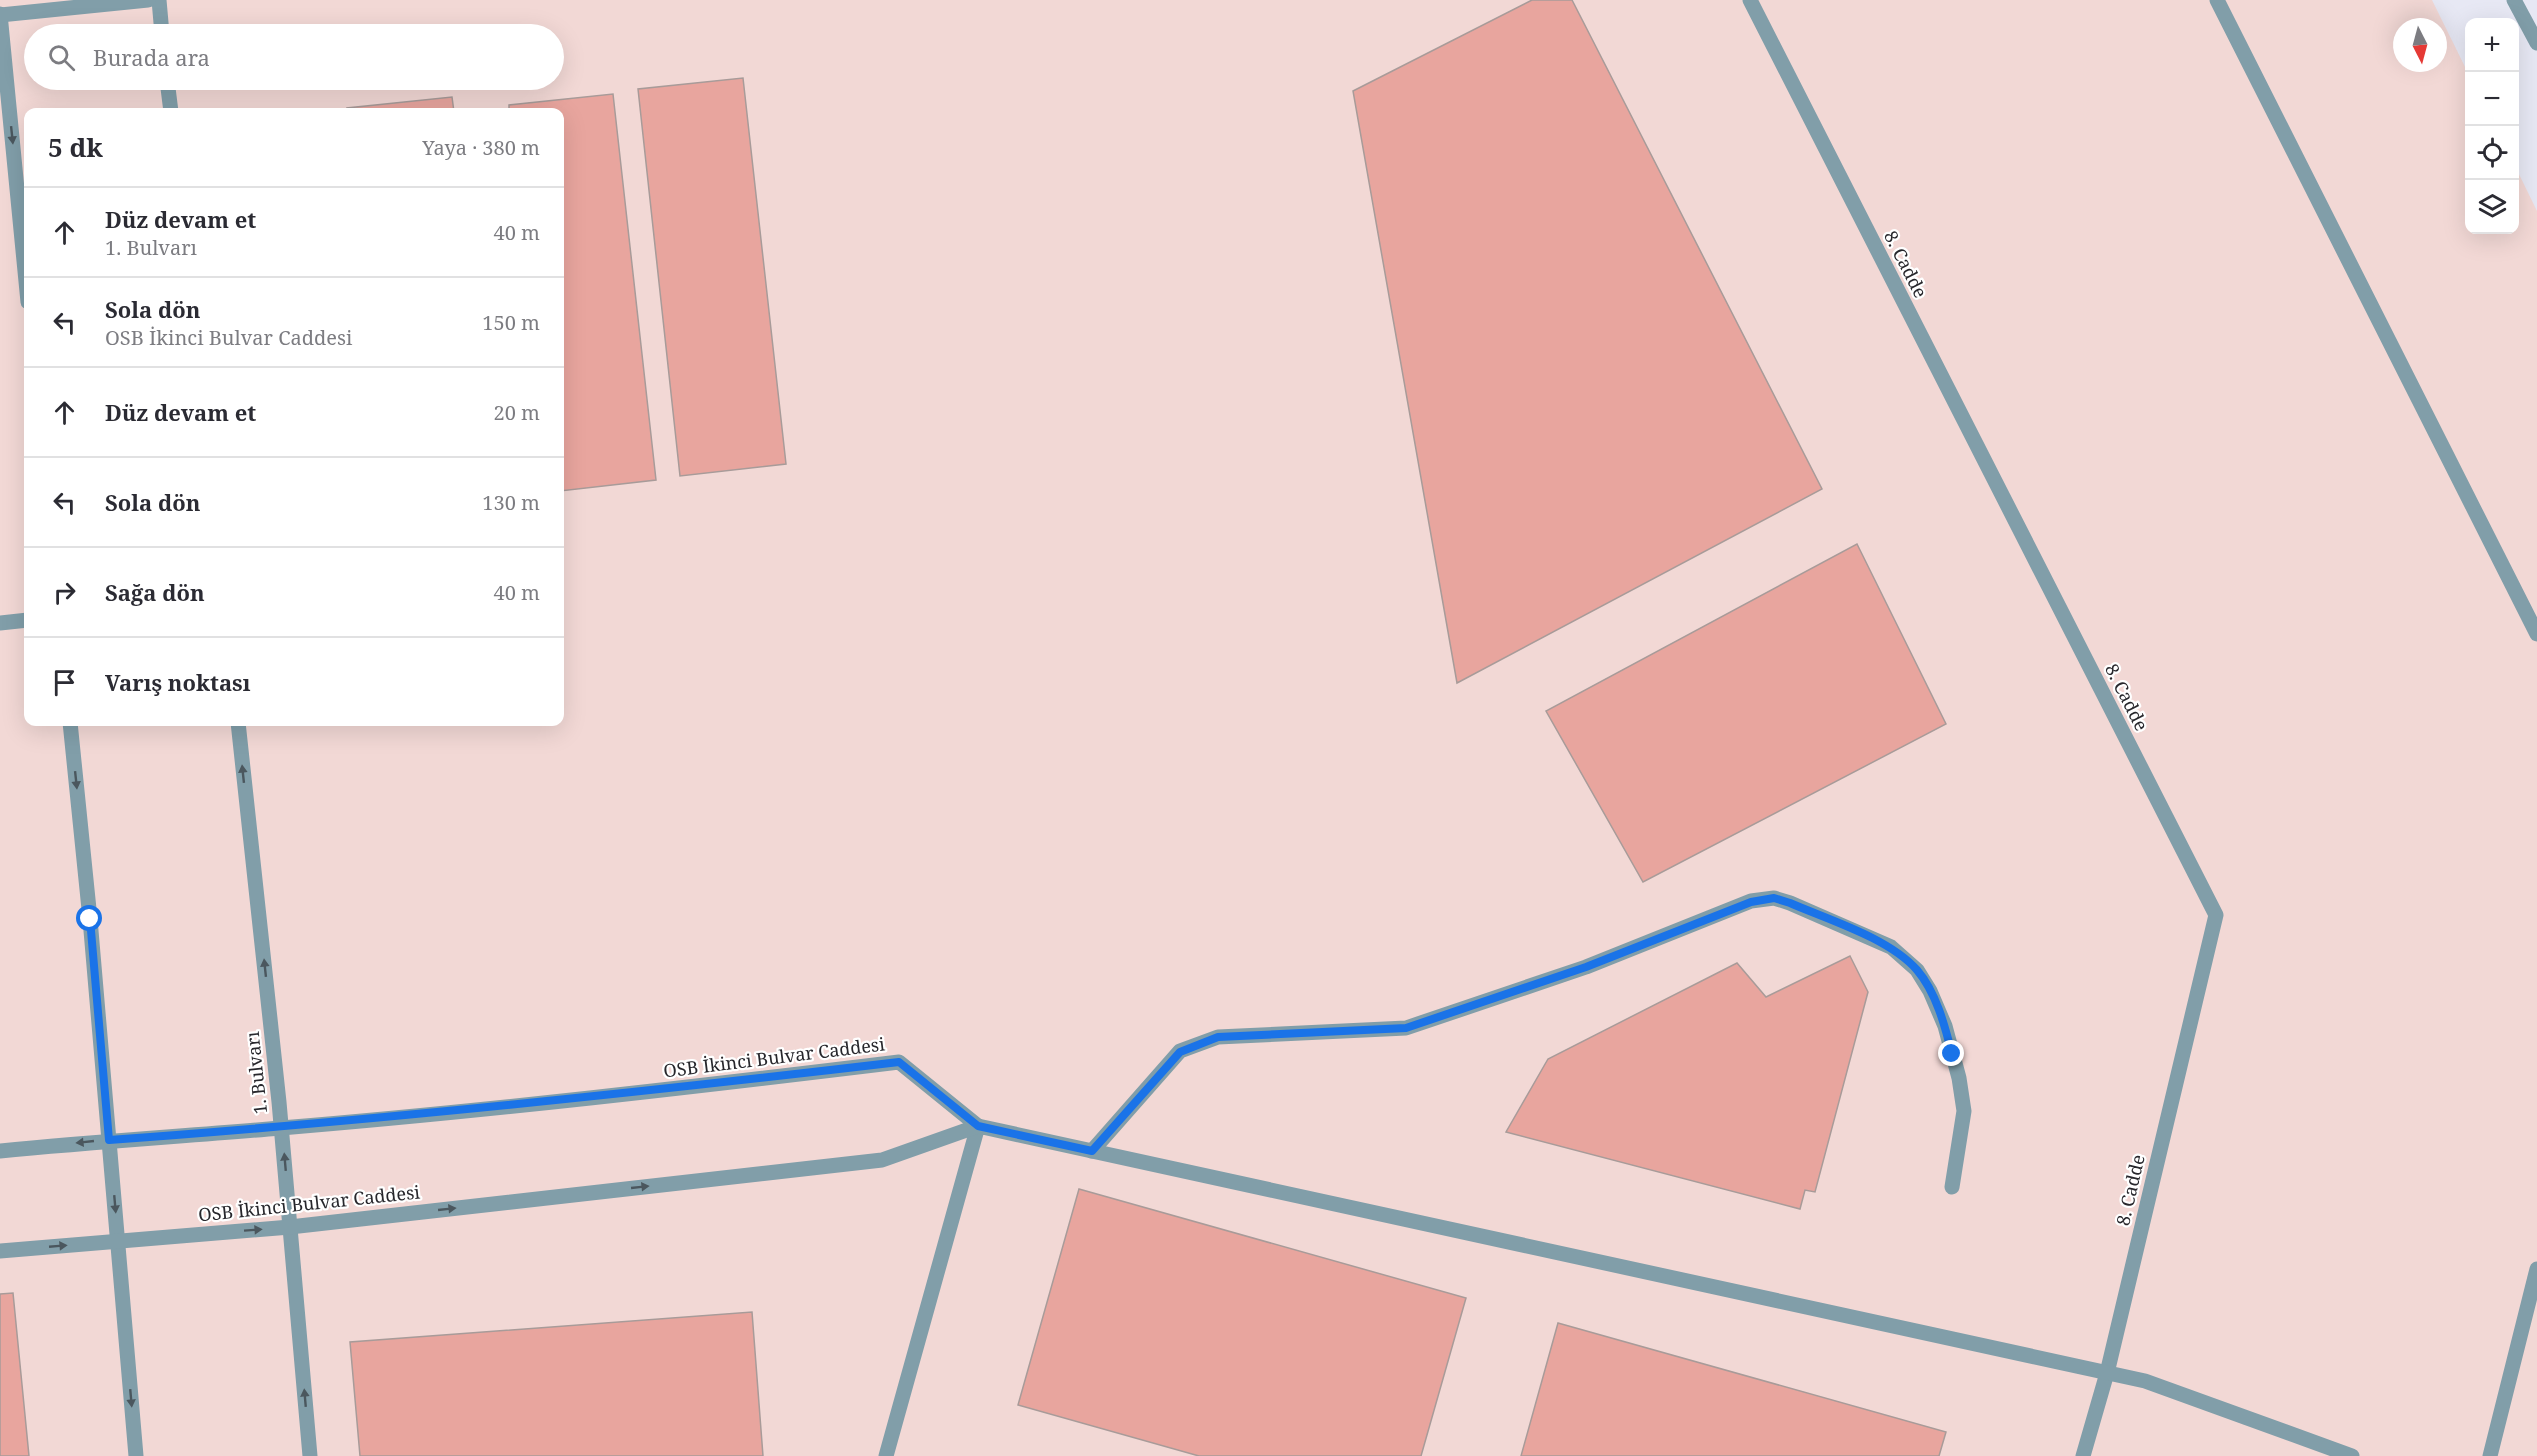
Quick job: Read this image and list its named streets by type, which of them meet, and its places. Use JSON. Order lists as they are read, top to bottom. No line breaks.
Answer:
{"streets":{"street":["8. Cadde","OSB İkinci Bulvar Caddesi","1. Bulvarı"]},"crossings":[["OSB İkinci Bulvar Caddesi","1. Bulvarı"]],"one_way":["1. Bulvarı"],"north":"bottom","page":{"map_buttons":["+","−"],"search":"Burada ara","heading":["5 dk","Yaya · 380 m"],"list":[["Düz devam et","1. Bulvarı","40 m"],["Sola dön","OSB İkinci Bulvar Caddesi","150 m"],["Düz devam et","20 m"],["Sola dön","130 m"],["Sağa dön","40 m"],"Varış noktası"]}}
